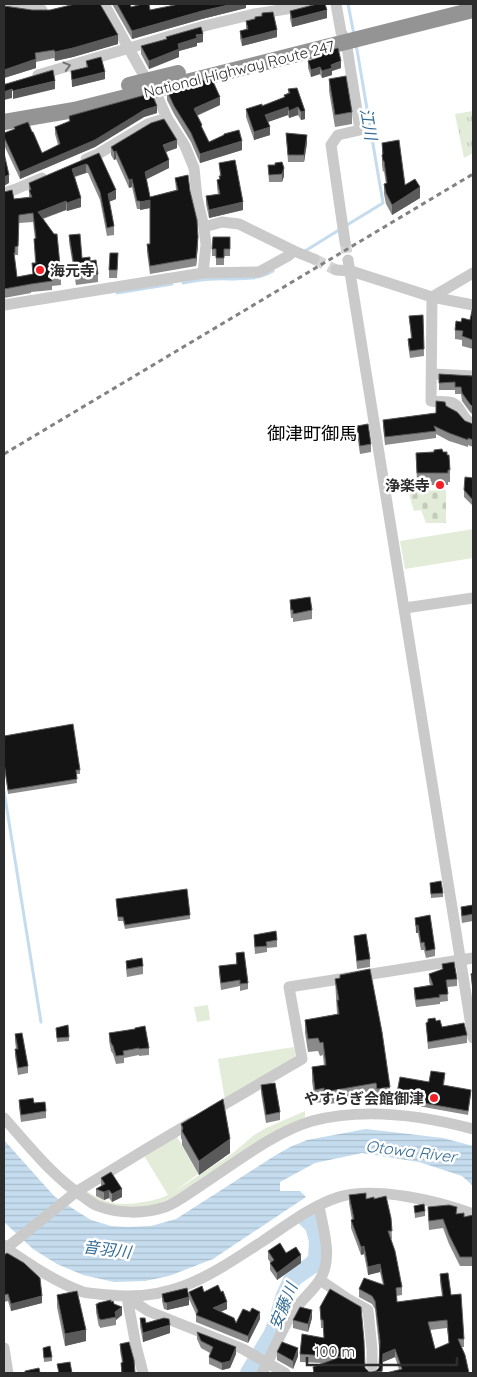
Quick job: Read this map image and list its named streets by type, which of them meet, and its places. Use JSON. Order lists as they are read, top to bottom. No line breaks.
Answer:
{"streets":{"highway":["National Highway Route 247"]},"districts":["御津町御馬"],"water":["江川","Otowa River","音羽川","安藤川"],"places":["海元寺","浄楽寺","やすらぎ会館御津"],"scale_bar":"100 m"}
